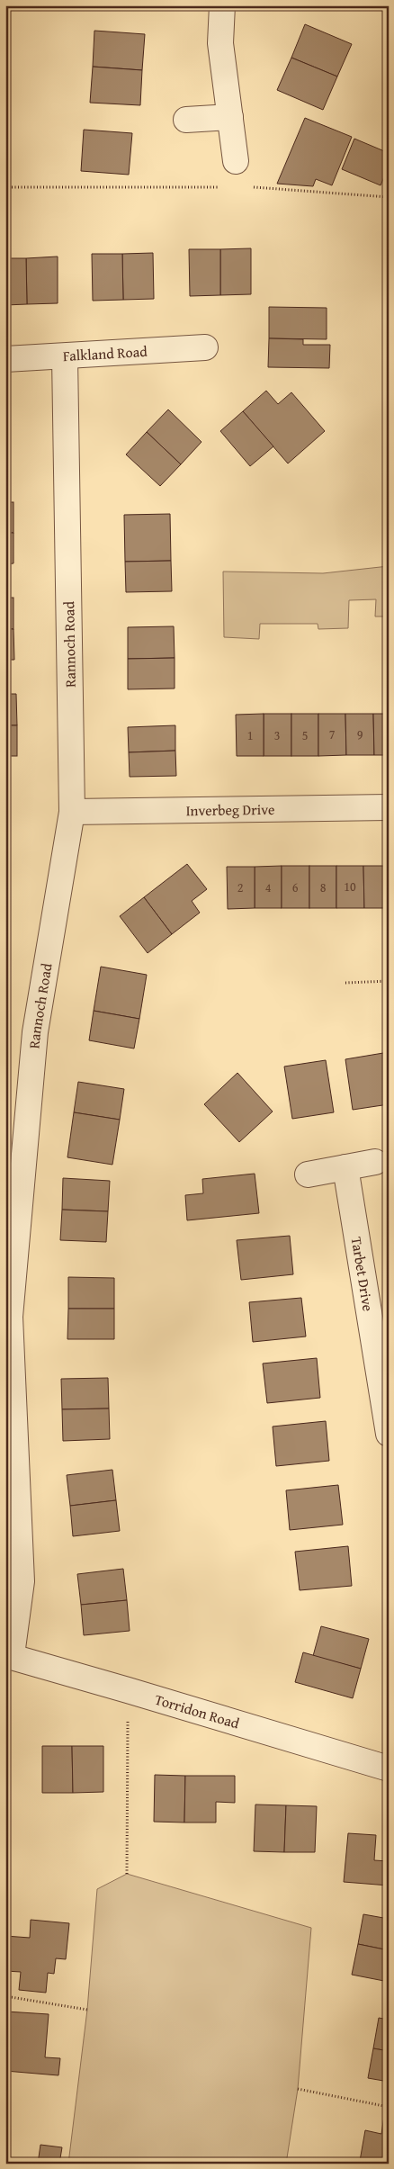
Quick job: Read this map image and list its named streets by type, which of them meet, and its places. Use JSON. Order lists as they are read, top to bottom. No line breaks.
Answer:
{"streets":{"street":["Falkland Road","Rannoch Road","Inverbeg Drive","Tarbet Drive","Torridon Road"]},"crossings":[["Falkland Road","Rannoch Road"],["Rannoch Road","Inverbeg Drive"],["Rannoch Road","Torridon Road"]],"house_numbers":["7","9","1","3","5","10","2","4","6","8"]}
